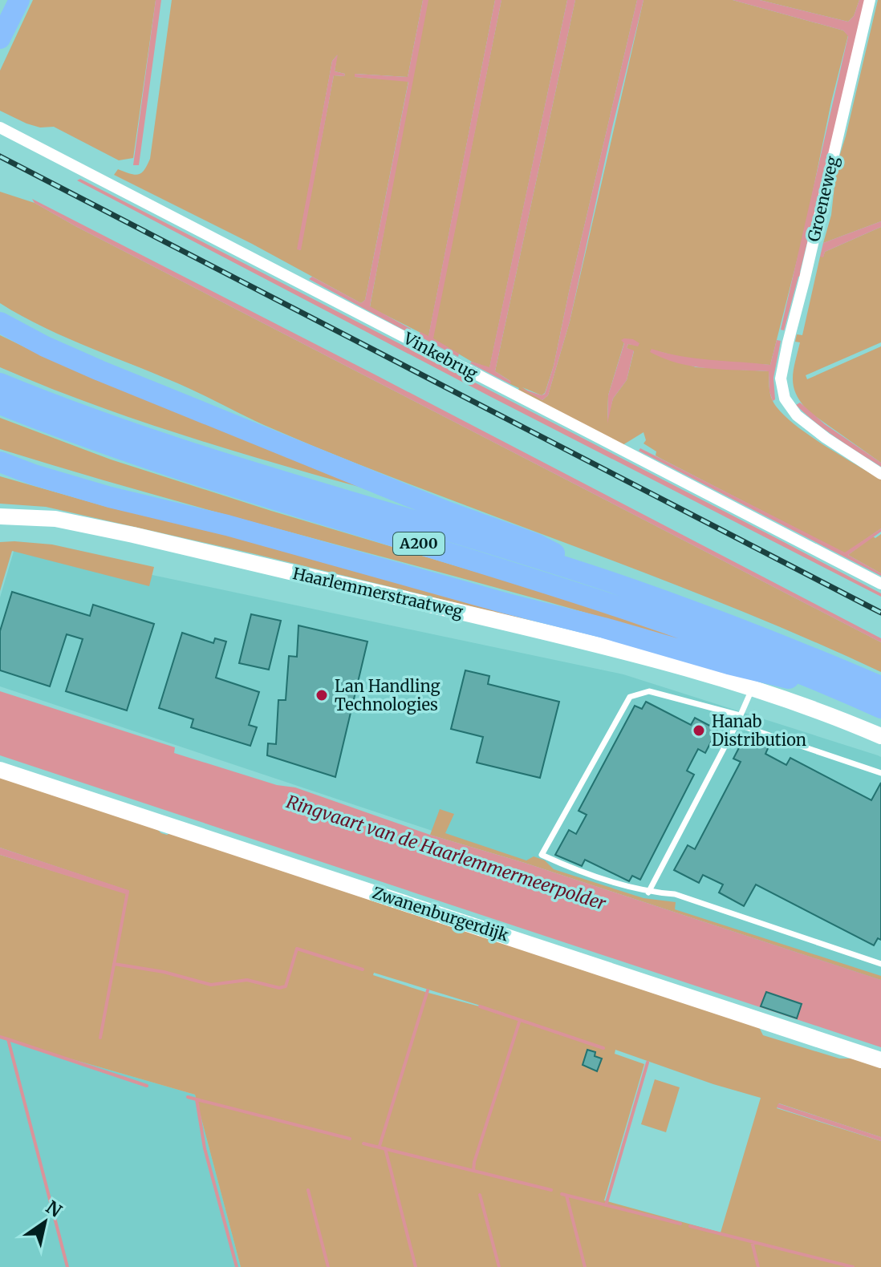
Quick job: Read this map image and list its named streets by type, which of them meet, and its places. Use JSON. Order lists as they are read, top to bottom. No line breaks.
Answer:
{"streets":{"highway":["A200"],"street":["Groeneweg","Vinkebrug","Haarlemmerstraatweg","Zwanenburgerdijk"]},"water":["Ringvaart van de Haarlemmermeerpolder"],"places":["Lan Handling Technologies","Hanab Distribution"],"north":"top right"}
